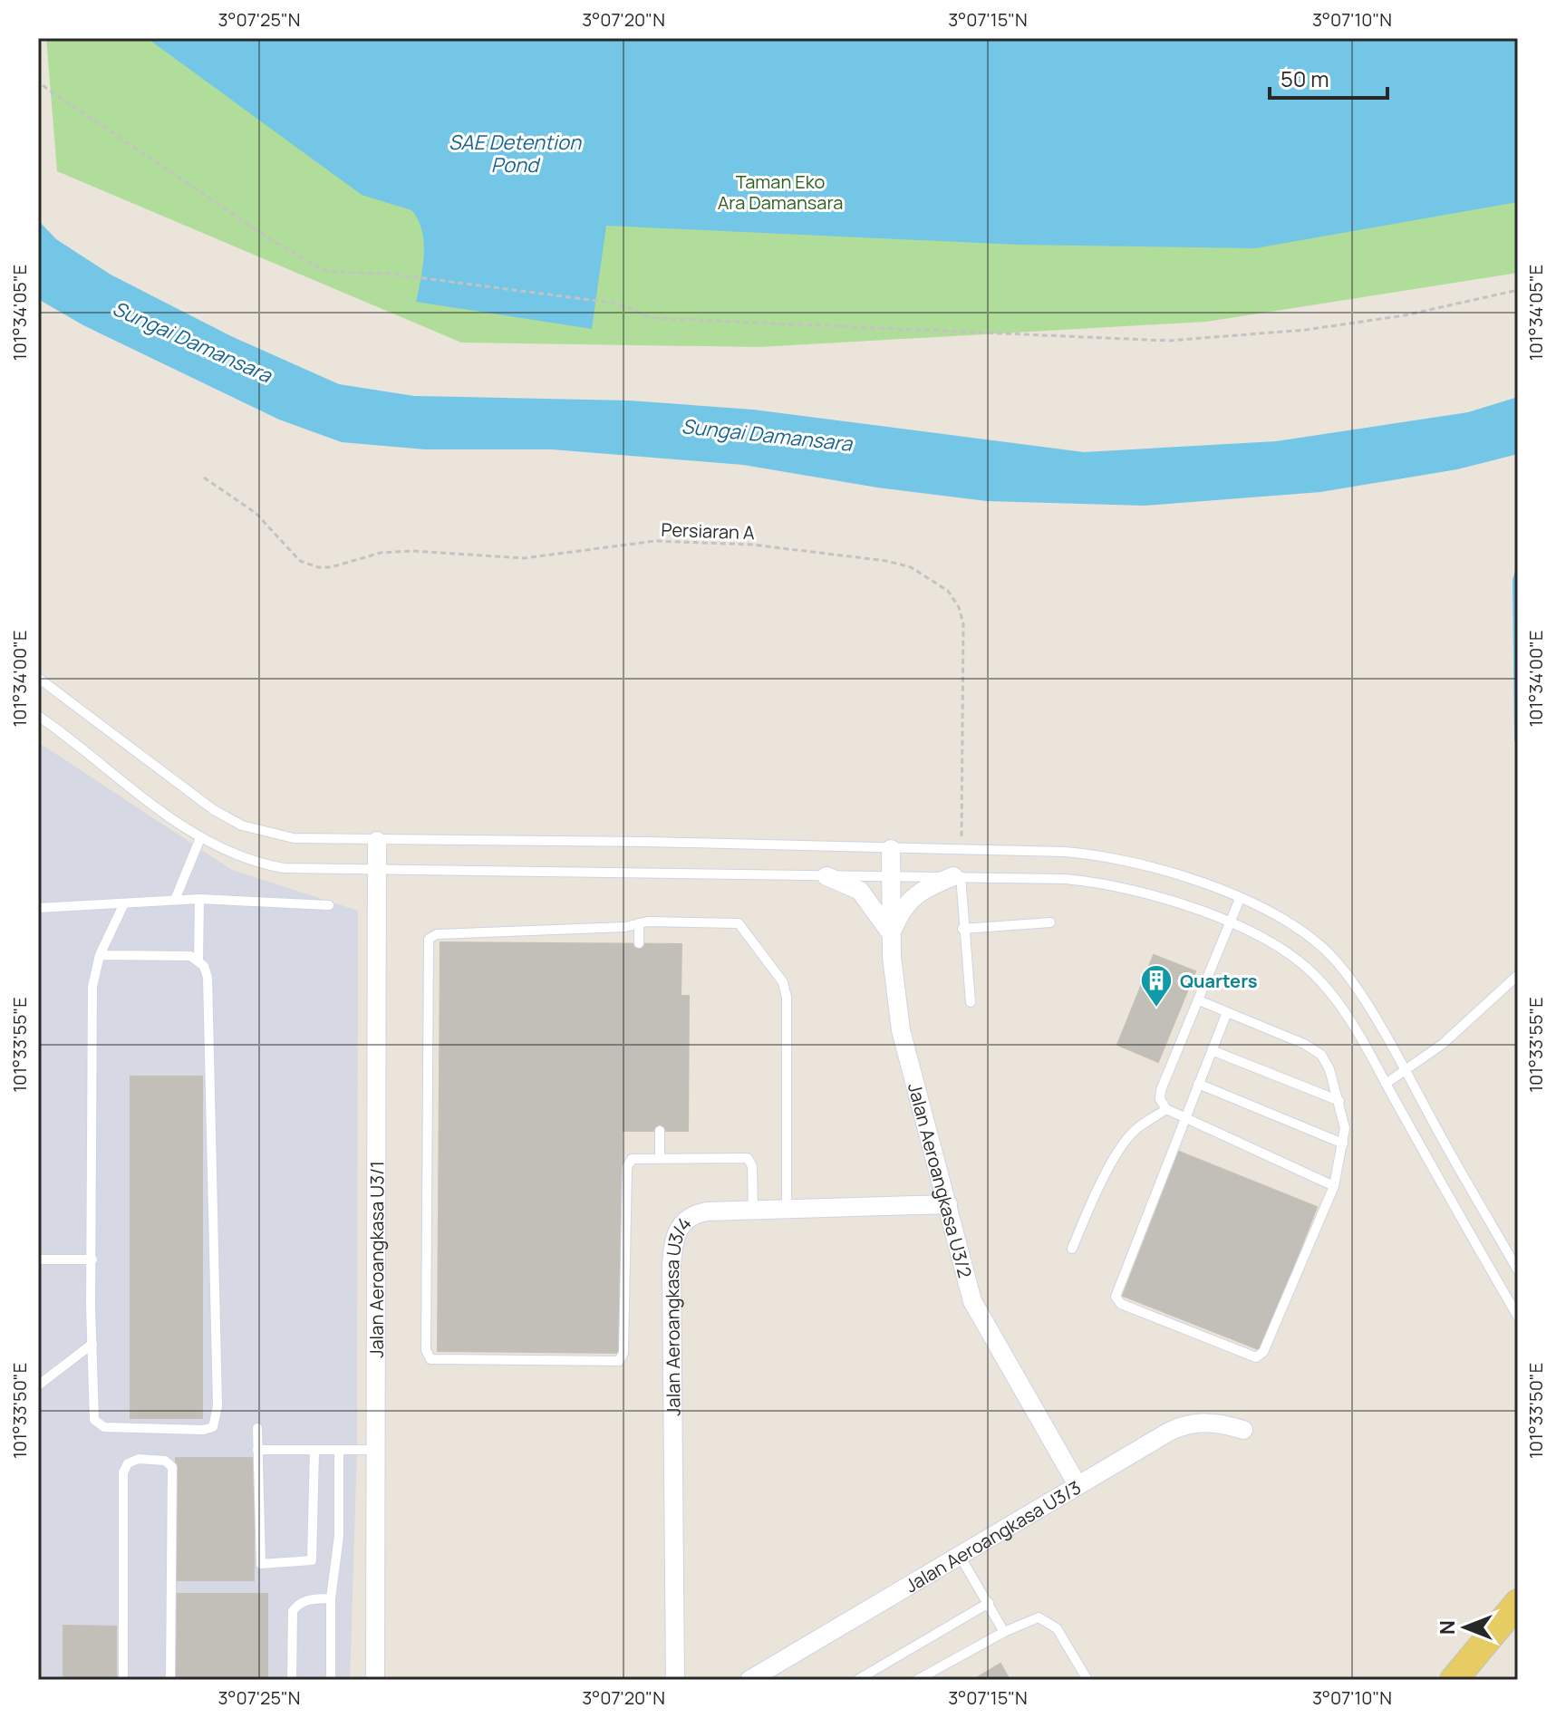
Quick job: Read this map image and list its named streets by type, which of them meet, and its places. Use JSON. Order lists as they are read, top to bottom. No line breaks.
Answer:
{"streets":{"street":["Jalan Aeroangkasa U3/2","Jalan Aeroangkasa U3/1","Jalan Aeroangkasa U3/4","Jalan Aeroangkasa U3/3"],"path":["Persiaran A"]},"crossings":[["Jalan Aeroangkasa U3/2","Jalan Aeroangkasa U3/4"],["Jalan Aeroangkasa U3/2","Jalan Aeroangkasa U3/3"]],"water":["SAE Detention Pond","Sungai Damansara"],"parks":["Taman Eko Ara Damansara"],"places":{"building":["Quarters"]},"scale_bar":"50 m","north":"left","coordinates":["3°07'25\"N","3°07'20\"N","3°07'15\"N","3°07'10\"N","101°34'05\"E","101°34'00\"E","101°33'55\"E","101°33'50\"E"]}
